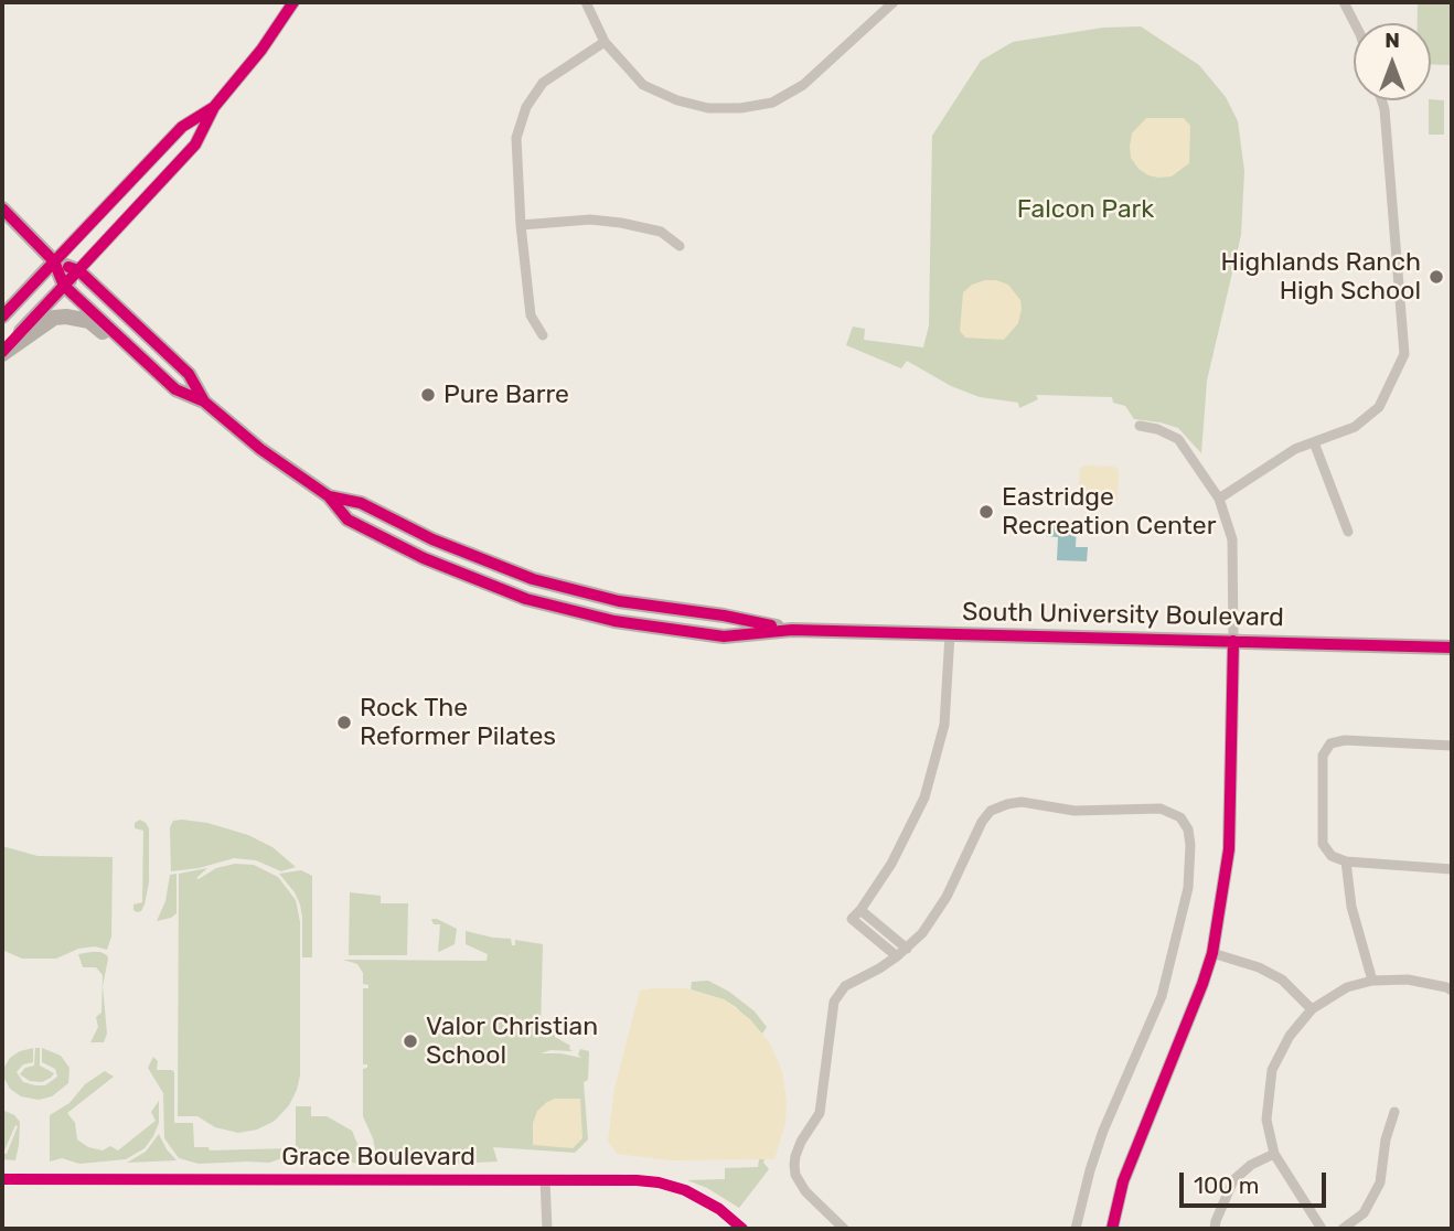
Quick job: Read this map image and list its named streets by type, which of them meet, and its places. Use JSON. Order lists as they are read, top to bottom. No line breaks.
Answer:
{"streets":{"main road":["South University Boulevard"],"street":["Grace Boulevard"]},"parks":["Falcon Park"],"places":["Highlands Ranch High School","Pure Barre","Eastridge Recreation Center","Rock The Reformer Pilates","Valor Christian School"],"scale_bar":"100 m","north":"top"}
